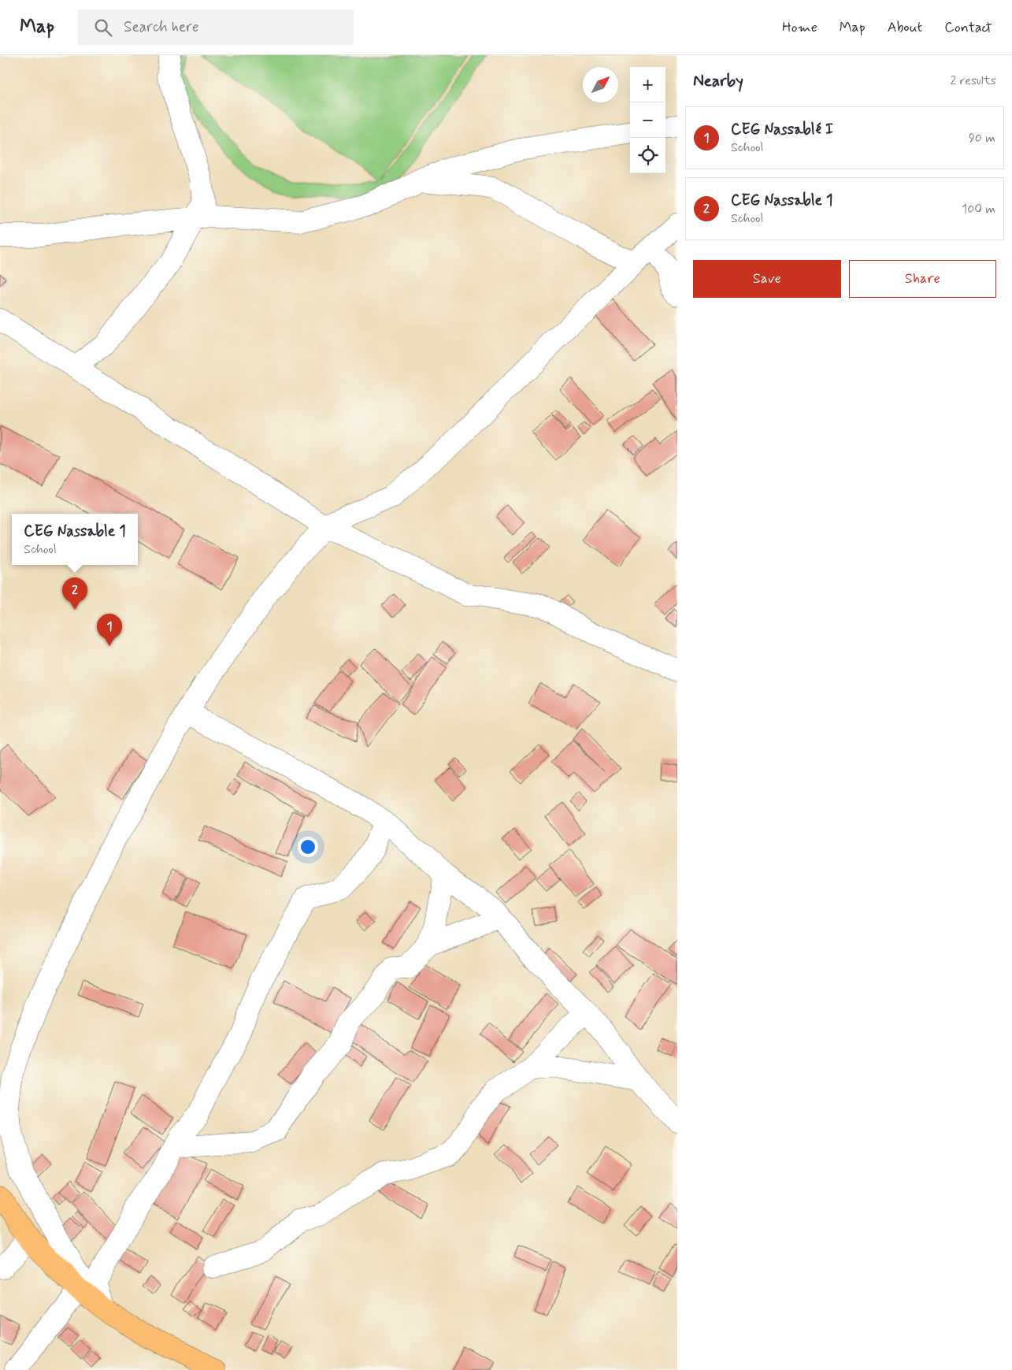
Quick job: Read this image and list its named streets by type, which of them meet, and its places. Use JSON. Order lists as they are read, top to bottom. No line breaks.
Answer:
{"north":"top right","page":{"header":"Map","search":"Search here","nav":["Home","Map","About","Contact"],"heading":["Nearby","2 results"],"map_buttons":["+","−"],"list":[{"mark":"1","name":"CEG Nassablé I","note":"School","value":"90 m"},{"mark":"2","name":"CEG Nassable 1","note":"School","value":"100 m"}],"buttons":["Save","Share"],"popup":["CEG Nassable 1","School"],"pins":["2","1"]}}
